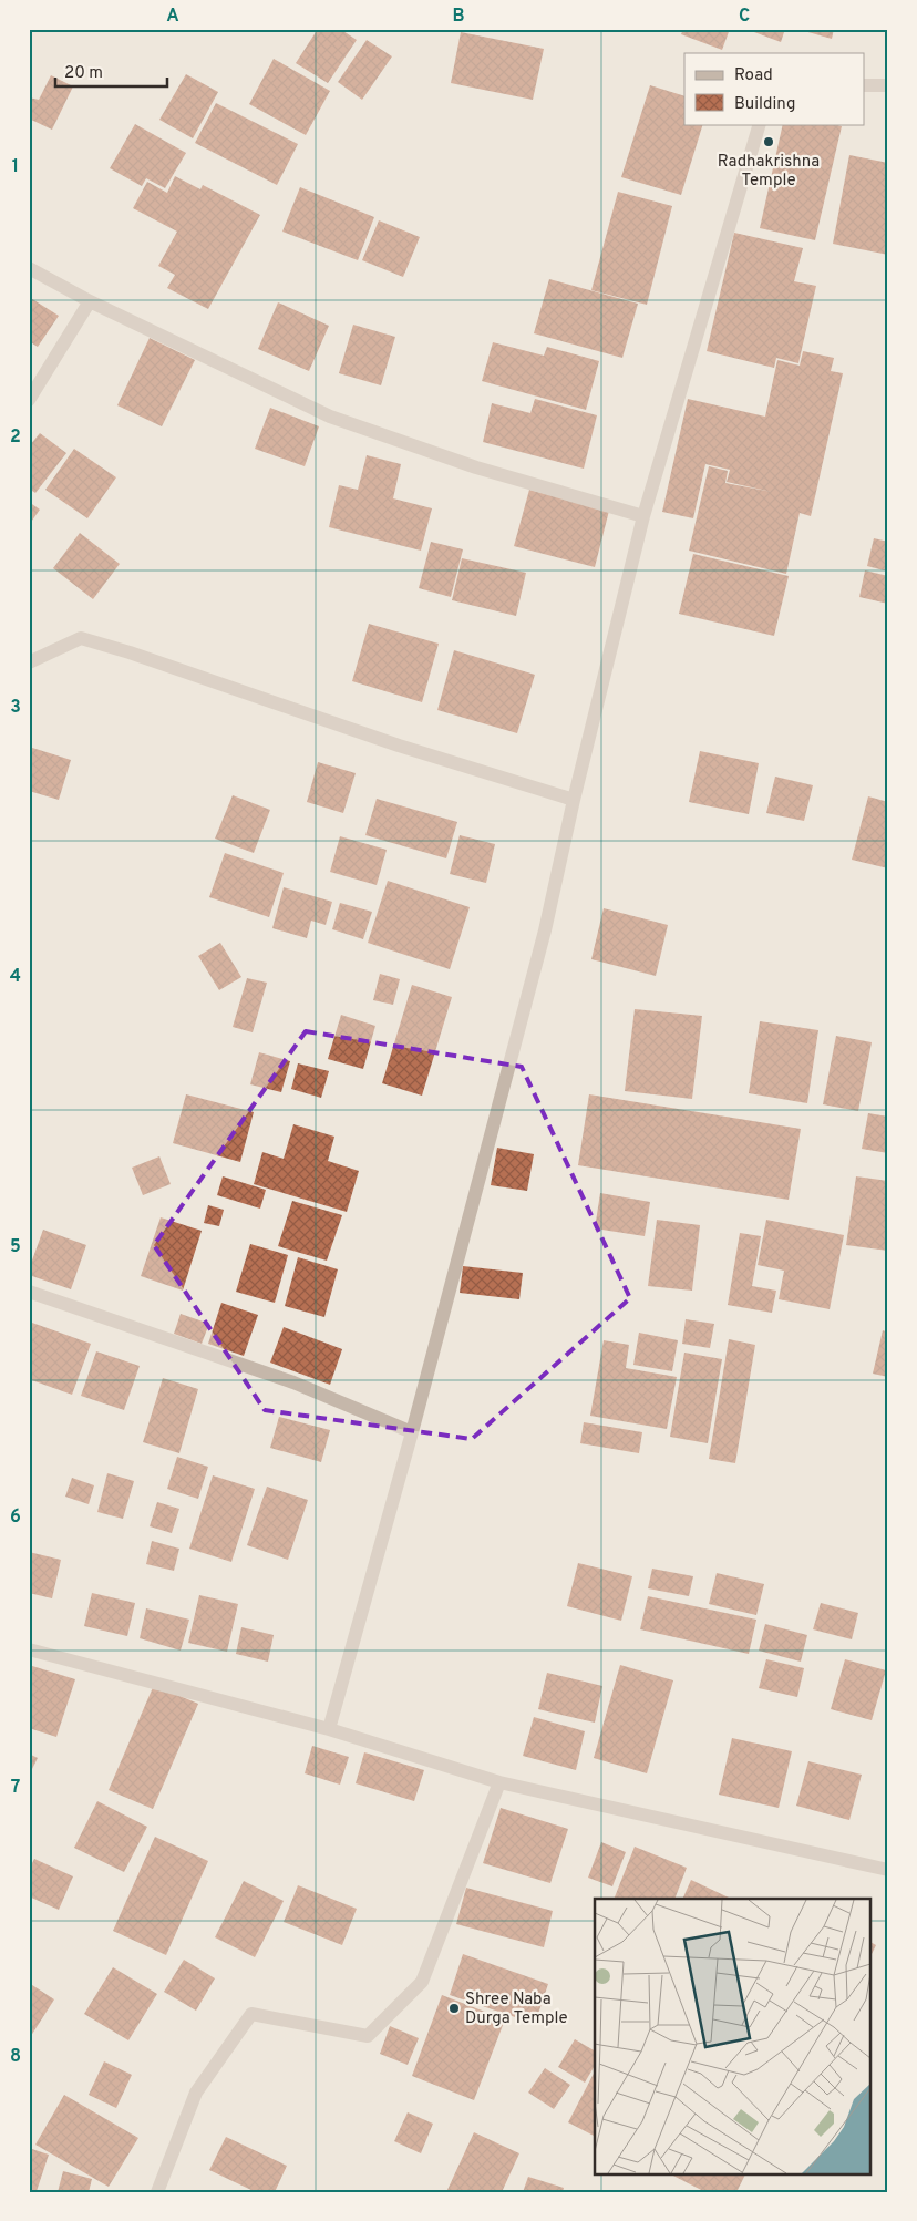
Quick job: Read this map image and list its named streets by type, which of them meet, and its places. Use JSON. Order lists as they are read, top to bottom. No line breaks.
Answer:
{"places":["Radhakrishna Temple","Shree Naba Durga Temple"],"legend":["Road","Building"],"scale_bar":"20 m","grid":{"columns":["A","B","C"],"rows":["1","2","3","4","5","6","7","8"]}}
